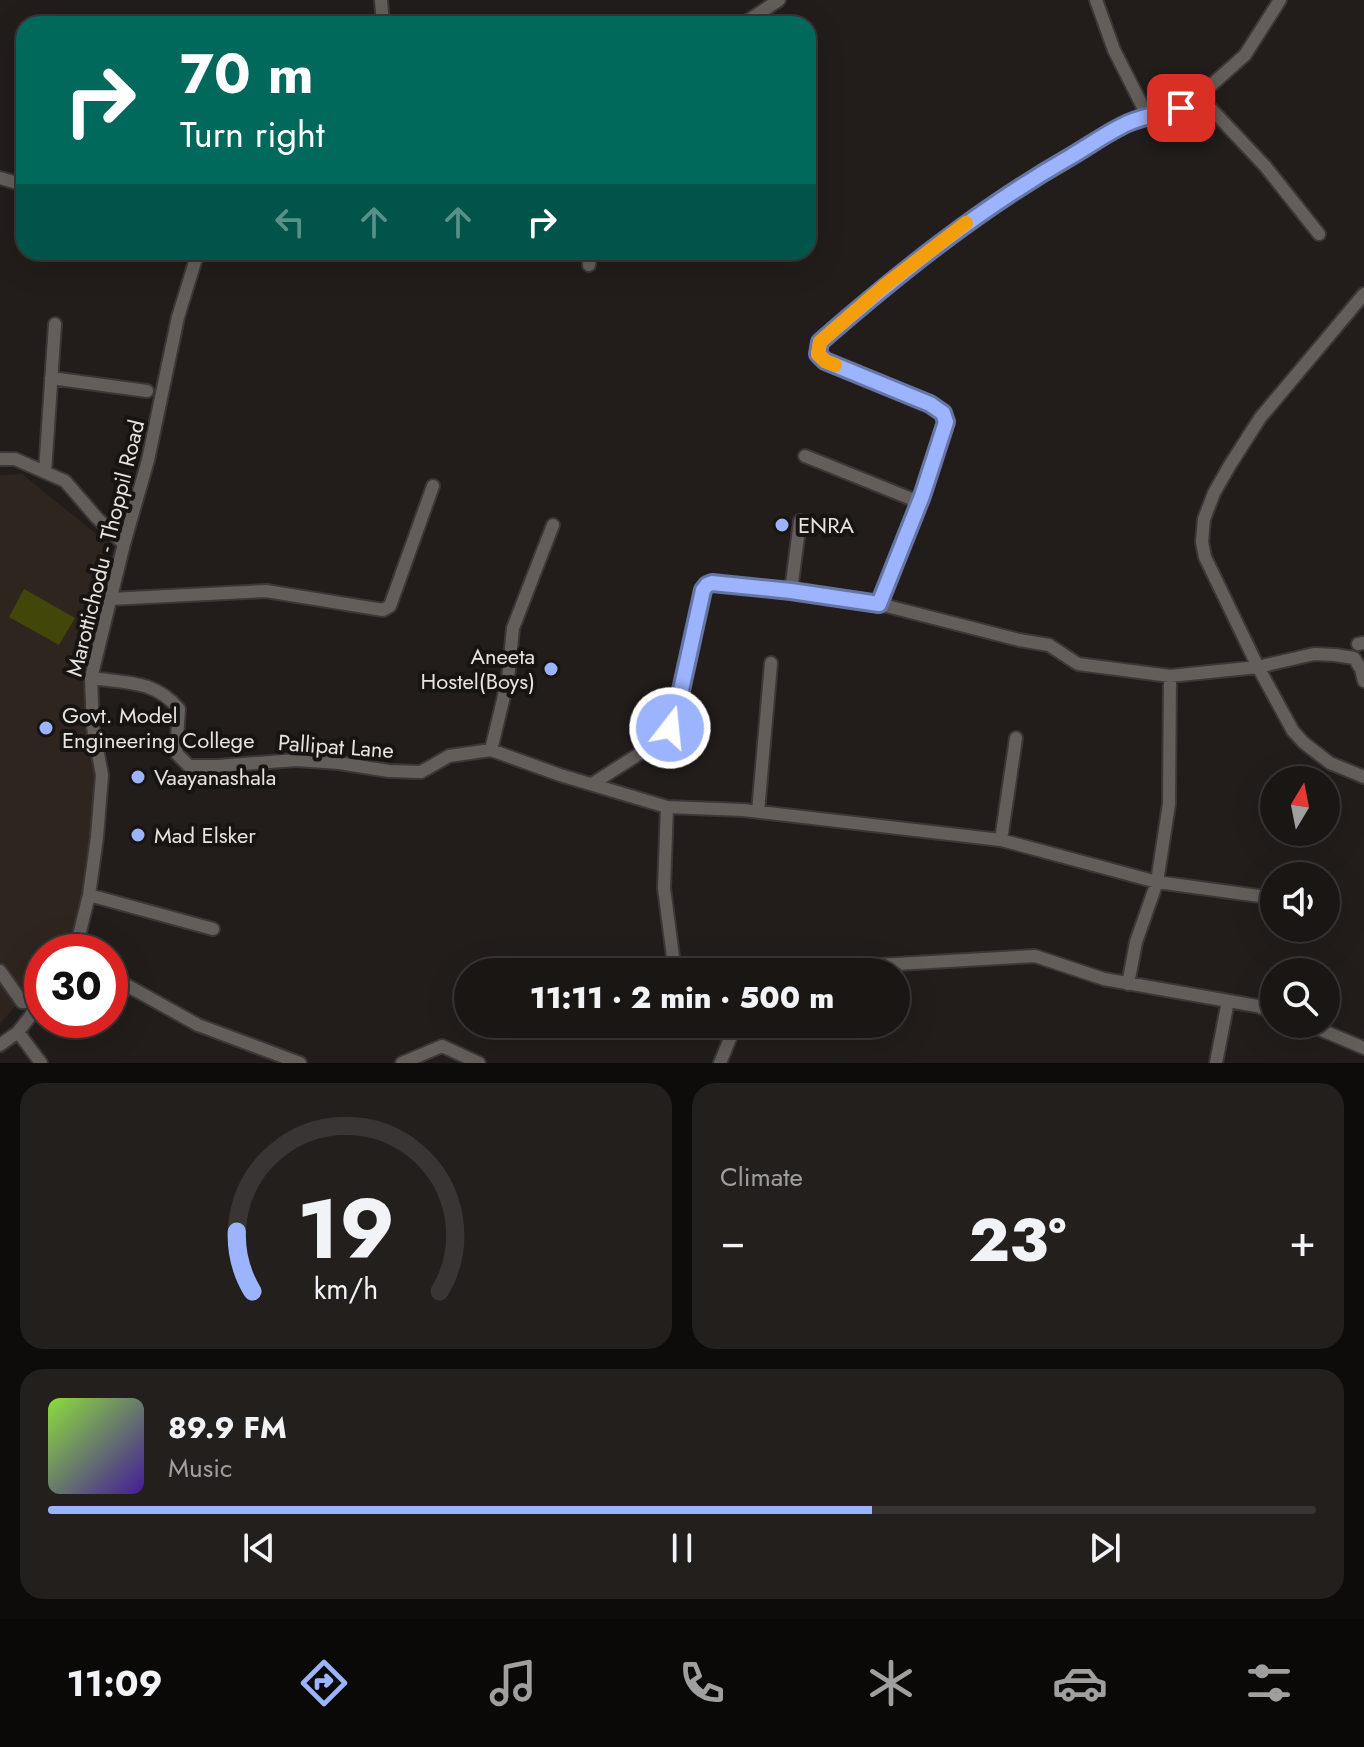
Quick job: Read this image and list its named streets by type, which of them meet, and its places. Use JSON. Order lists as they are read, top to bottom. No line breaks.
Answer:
{"streets":{"street":["Marottichodu - Thoppil Road","Pallipat Lane"]},"crossings":[["Marottichodu - Thoppil Road","Pallipat Lane"]],"places":["ENRA","Aneeta Hostel(Boys)","Govt. Model Engineering College","Vaayanashala","Mad Elsker"],"north":"top","page":{"turn":["70 m","Turn right"],"limit":"30","trip":"11:11 · 2 min · 500 m","tile":"Climate","heat":["−","23°","+"],"song":["89.9 FM","Music"],"tabs":"11:09","gauge":["19","km/h"]}}
